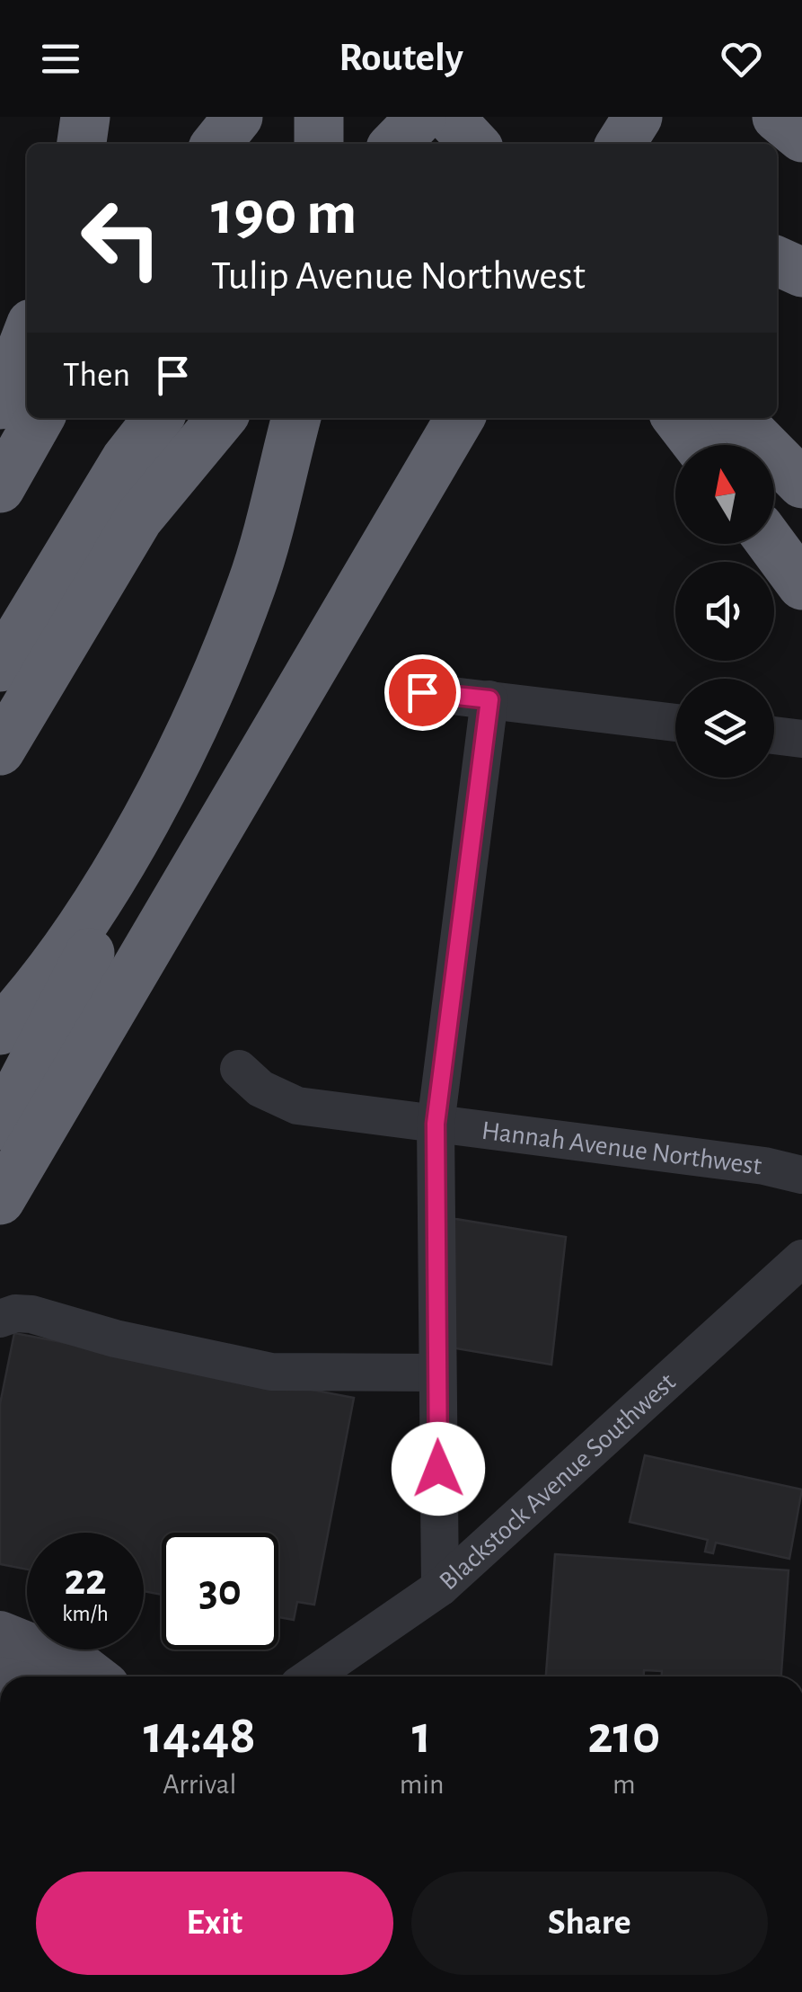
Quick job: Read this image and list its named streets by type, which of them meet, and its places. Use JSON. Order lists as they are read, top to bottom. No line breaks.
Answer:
{"streets":{"street":["Hannah Avenue Northwest","Blackstock Avenue Southwest"]},"north":"top","page":{"header":"Routely","turn":["190 m","Tulip Avenue Northwest"],"then":"Then","speed":"22 km/h","limit":"30","eta":["14:48","Arrival","1","min","210","m"],"buttons":["Exit","Share"]}}
